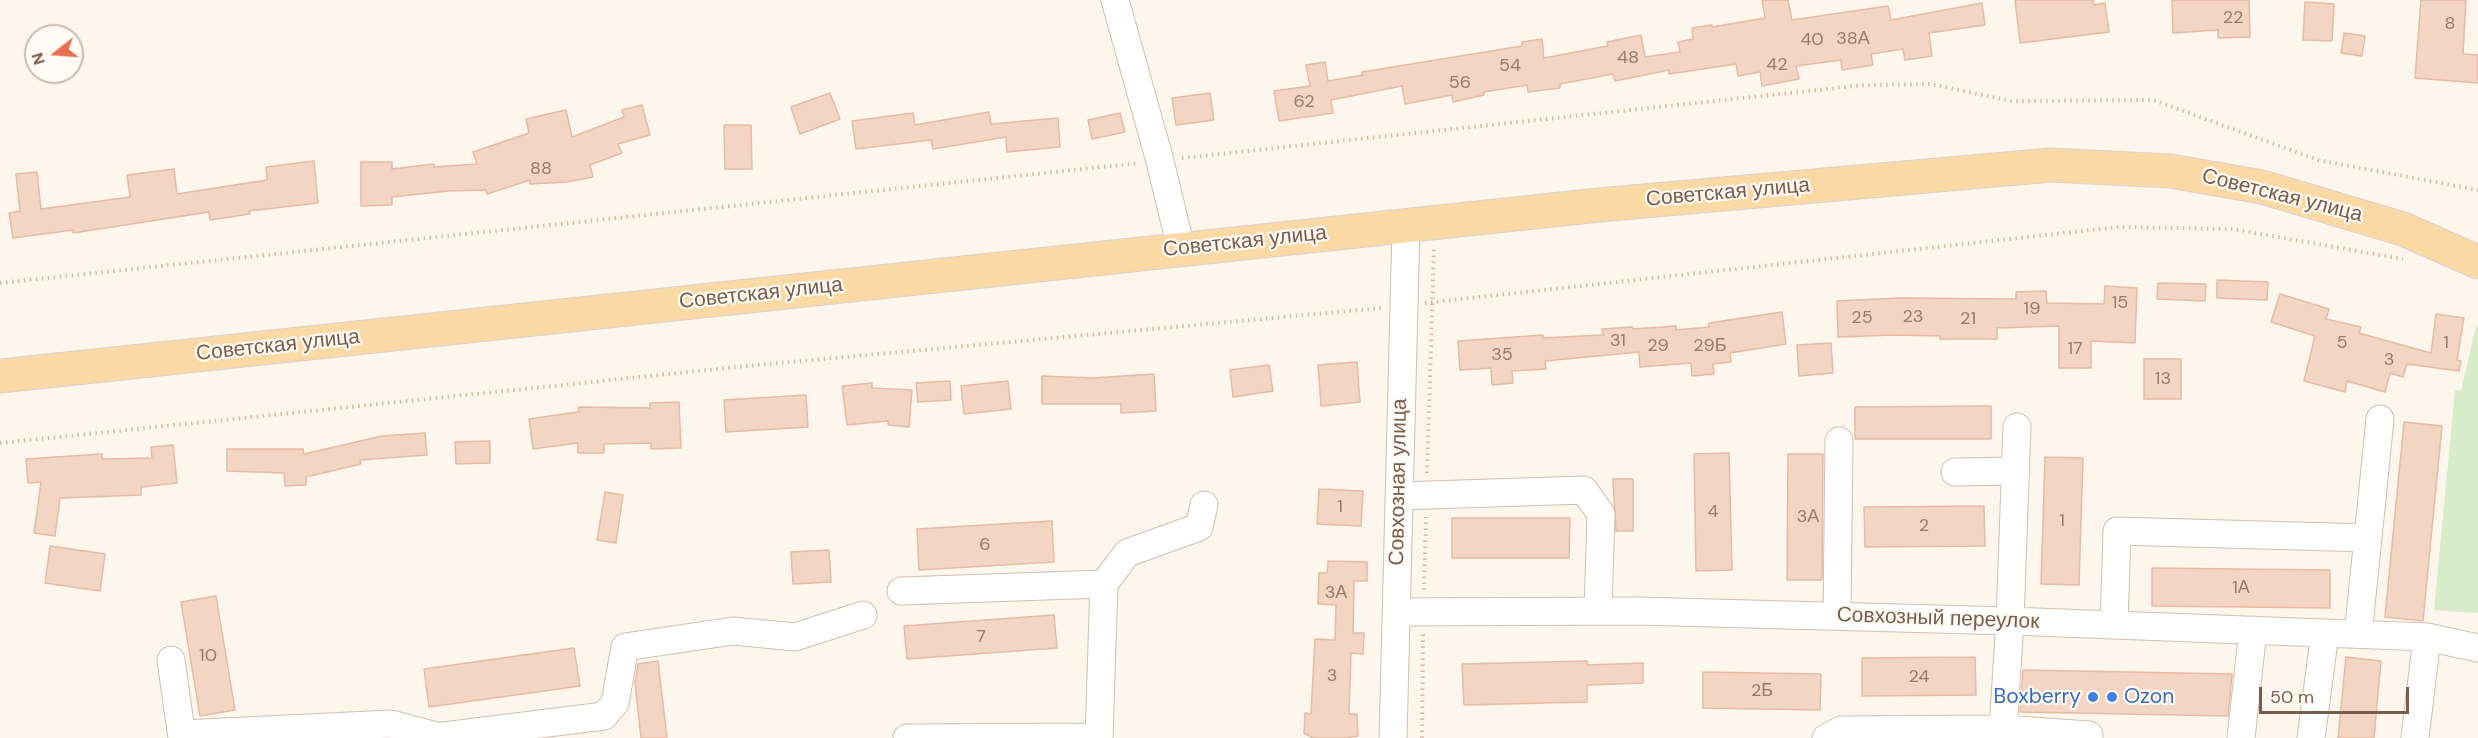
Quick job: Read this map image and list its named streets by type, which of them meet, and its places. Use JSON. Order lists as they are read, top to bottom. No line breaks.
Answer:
{"streets":{"main road":["Советская улица"],"street":["Совхозная улица","Совхозный переулок"]},"crossings":[["Советская улица","Совхозная улица"],["Совхозная улица","Совхозный переулок"]],"places":["Boxberry","Ozon"],"house_numbers":["22","8","38А","40","48","42","54","56","62","88","15","19","23","25","21","31","5","1","29","29Б","17","35","3","13","1","4","3А","1","2","6","1А","3А","7","10","3","24","2Б"],"scale_bar":"50 m","north":"left"}
